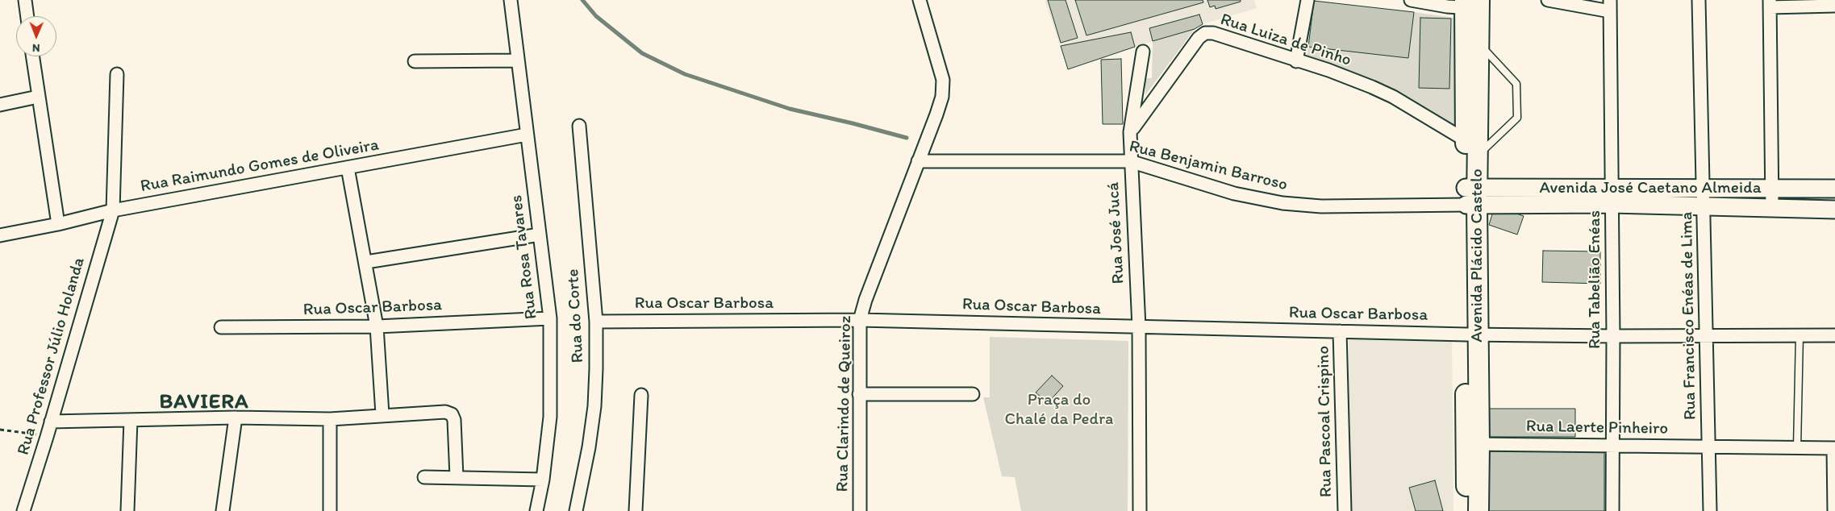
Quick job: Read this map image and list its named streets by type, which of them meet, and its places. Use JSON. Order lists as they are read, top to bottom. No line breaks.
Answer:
{"streets":{"main road":["Avenida José Caetano Almeida","Avenida Plácido Castelo"],"street":["Rua Luiza de Pinho","Rua Raimundo Gomes de Oliveira","Rua Benjamin Barroso","Rua José Jucá","Rua Rosa Tavares","Rua Tabelião Enéas","Rua Oscar Barbosa","Rua do Corte","Rua Francisco Enéas de Lima","Rua Professor Júlio Holanda","Rua Clarindo de Queiroz","Rua Pascoal Crispino","Rua Laerte Pinheiro"]},"crossings":[["Rua Luiza de Pinho","Rua José Jucá"],["Rua Luiza de Pinho","Avenida Plácido Castelo"],["Rua Raimundo Gomes de Oliveira","Rua Rosa Tavares"],["Rua Raimundo Gomes de Oliveira","Rua Professor Júlio Holanda"],["Rua Benjamin Barroso","Avenida José Caetano Almeida"],["Rua Benjamin Barroso","Rua José Jucá"],["Rua Benjamin Barroso","Avenida Plácido Castelo"],["Rua Benjamin Barroso","Rua Clarindo de Queiroz"],["Avenida José Caetano Almeida","Avenida Plácido Castelo"],["Avenida José Caetano Almeida","Rua Tabelião Enéas"],["Avenida José Caetano Almeida","Rua Francisco Enéas de Lima"],["Rua José Jucá","Rua Oscar Barbosa"],["Avenida Plácido Castelo","Rua Oscar Barbosa"],["Avenida Plácido Castelo","Rua Laerte Pinheiro"],["Rua Rosa Tavares","Rua Oscar Barbosa"],["Rua Tabelião Enéas","Rua Oscar Barbosa"],["Rua Tabelião Enéas","Rua Laerte Pinheiro"],["Rua Oscar Barbosa","Rua do Corte"],["Rua Oscar Barbosa","Rua Francisco Enéas de Lima"],["Rua Oscar Barbosa","Rua Clarindo de Queiroz"],["Rua Oscar Barbosa","Rua Pascoal Crispino"],["Rua Francisco Enéas de Lima","Rua Laerte Pinheiro"]],"districts":["BAVIERA"],"parks":["Praça do Chalé da Pedra"],"north":"bottom"}
